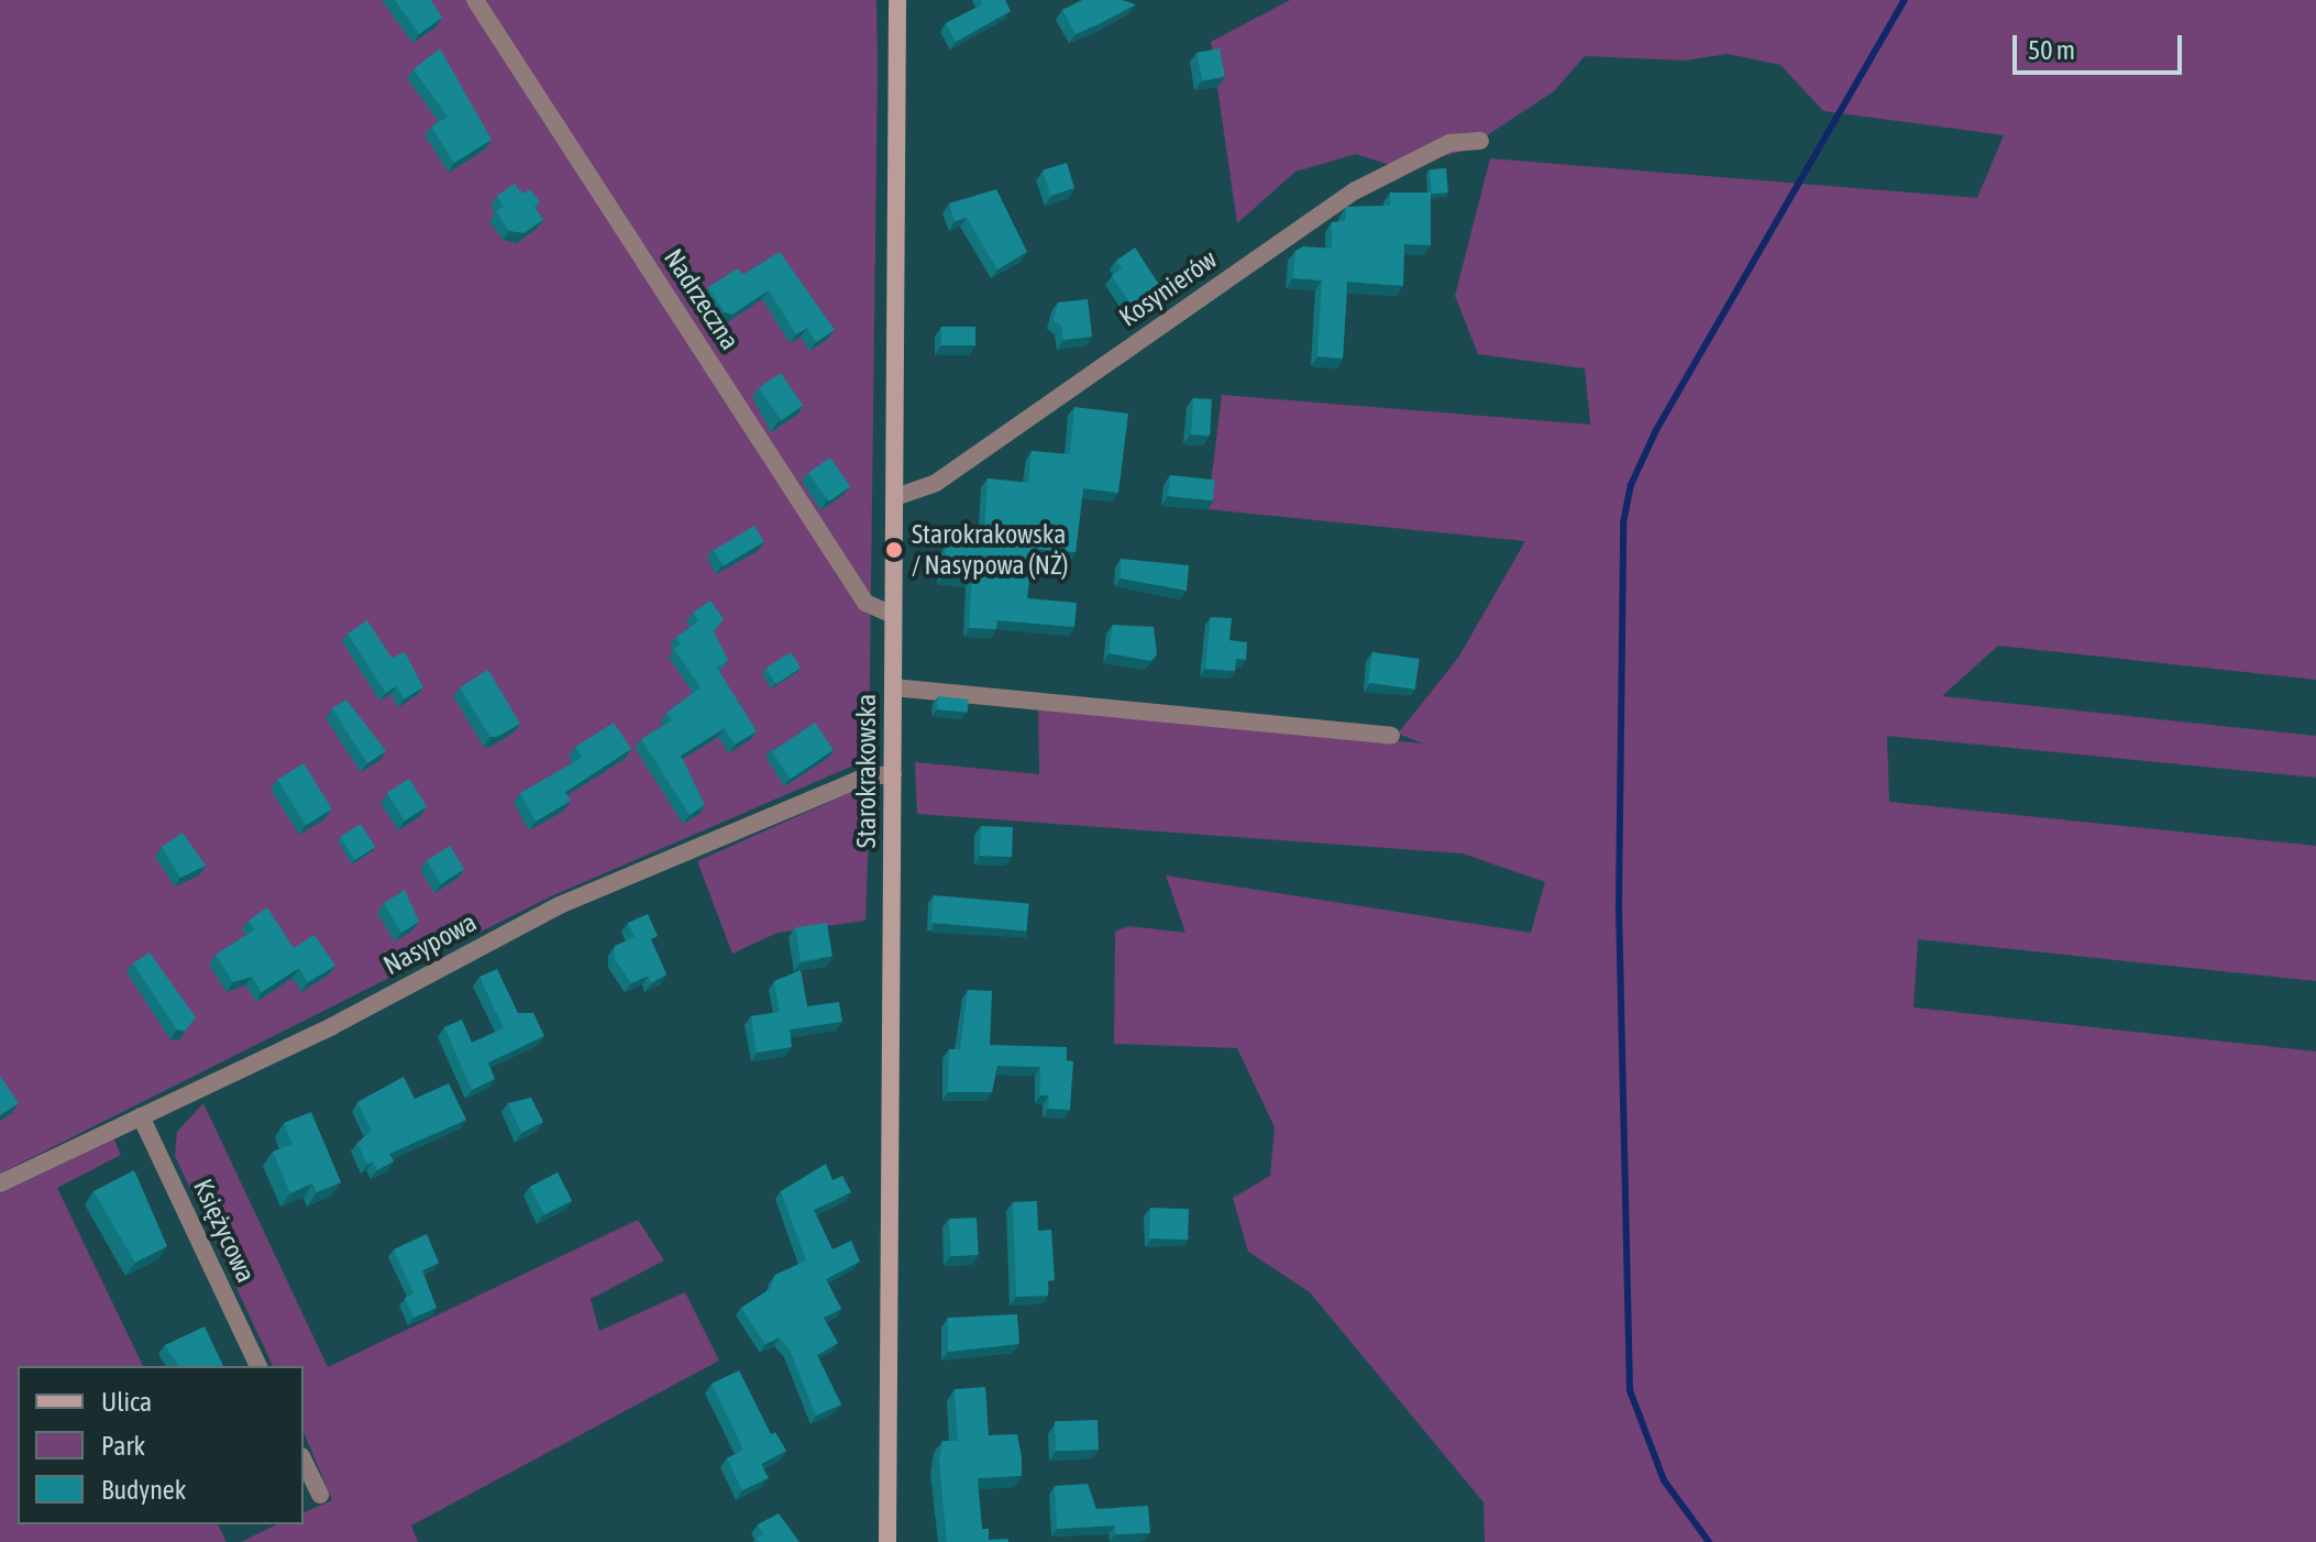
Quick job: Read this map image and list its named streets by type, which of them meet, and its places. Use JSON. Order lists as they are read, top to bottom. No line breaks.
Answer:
{"streets":{"street":["Kosynierów","Nadrzeczna","Starokrakowska","Nasypowa","Księżycowa"]},"crossings":[["Kosynierów","Starokrakowska"],["Nadrzeczna","Starokrakowska"],["Starokrakowska","Nasypowa"],["Nasypowa","Księżycowa"]],"places":["Starokrakowska / Nasypowa (NŻ)"],"legend":["Ulica","Park","Budynek"],"scale_bar":"50 m"}
